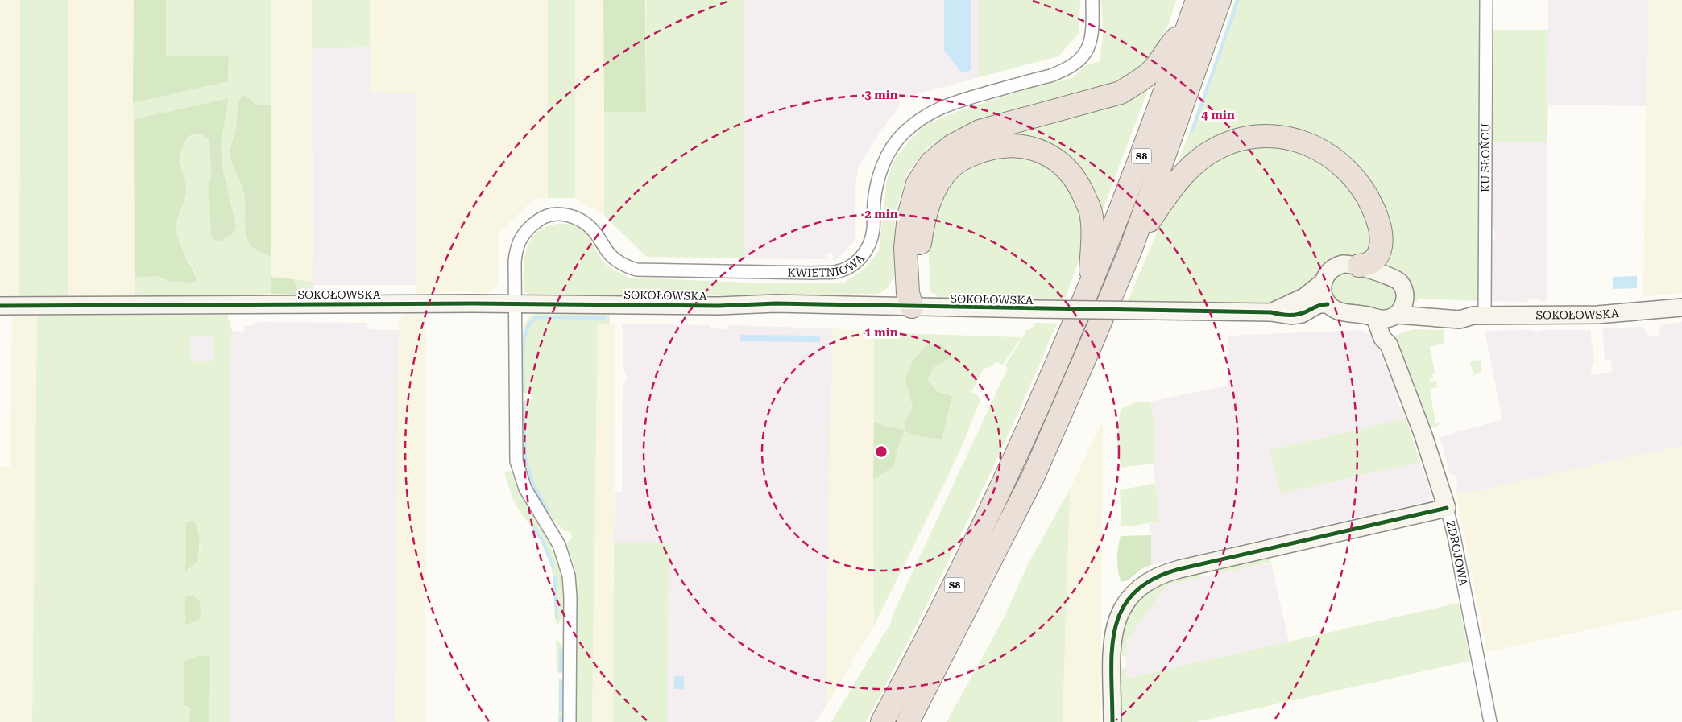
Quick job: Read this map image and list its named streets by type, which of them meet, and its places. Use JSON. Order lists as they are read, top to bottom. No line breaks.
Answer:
{"streets":{"highway":["S8"],"street":["KU SŁOŃCU","KWIETNIOWA","SOKOŁOWSKA","ZDROJOWA"]},"crossings":[["KU SŁOŃCU","SOKOŁOWSKA"],["KWIETNIOWA","SOKOŁOWSKA"],["SOKOŁOWSKA","ZDROJOWA"]],"rings":["3 min","4 min","2 min","1 min"]}
